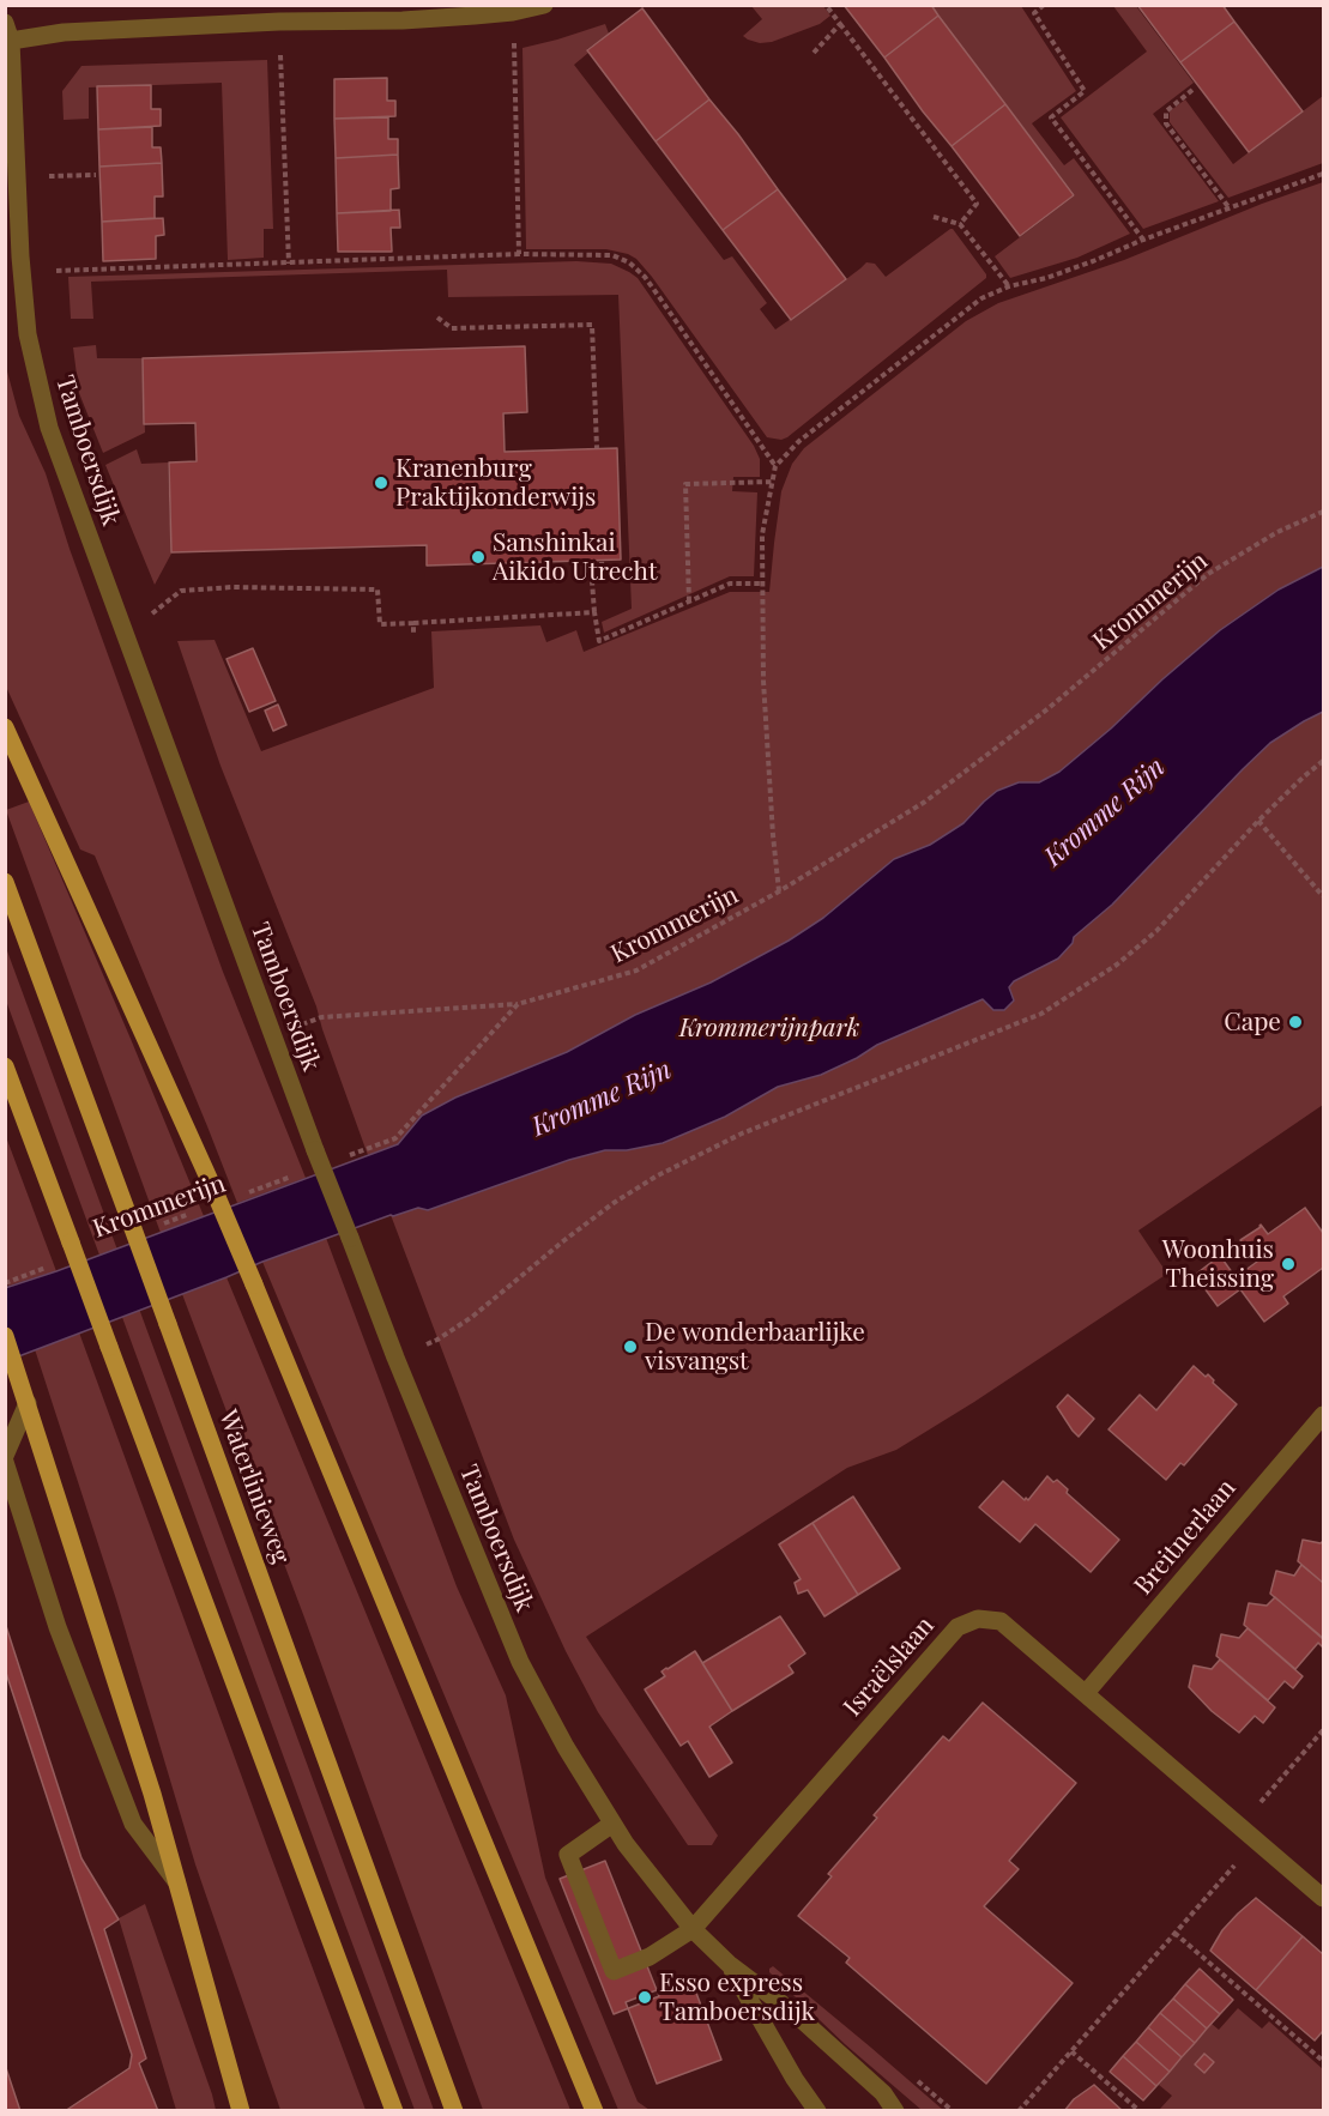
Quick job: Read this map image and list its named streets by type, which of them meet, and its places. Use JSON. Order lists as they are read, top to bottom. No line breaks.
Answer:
{"streets":{"main road":["Waterlinieweg"],"street":["Tamboersdijk","Breitnerlaan","Israëlslaan"],"path":["Krommerijn"]},"crossings":[["Tamboersdijk","Krommerijn"],["Tamboersdijk","Israëlslaan"],["Breitnerlaan","Israëlslaan"]],"water":["Kromme Rijn"],"parks":["Krommerijnpark"],"places":["Kranenburg Praktijkonderwijs","Sanshinkai Aikido Utrecht","Cape","Woonhuis Theissing","De wonderbaarlijke visvangst","Esso express Tamboersdijk"]}
